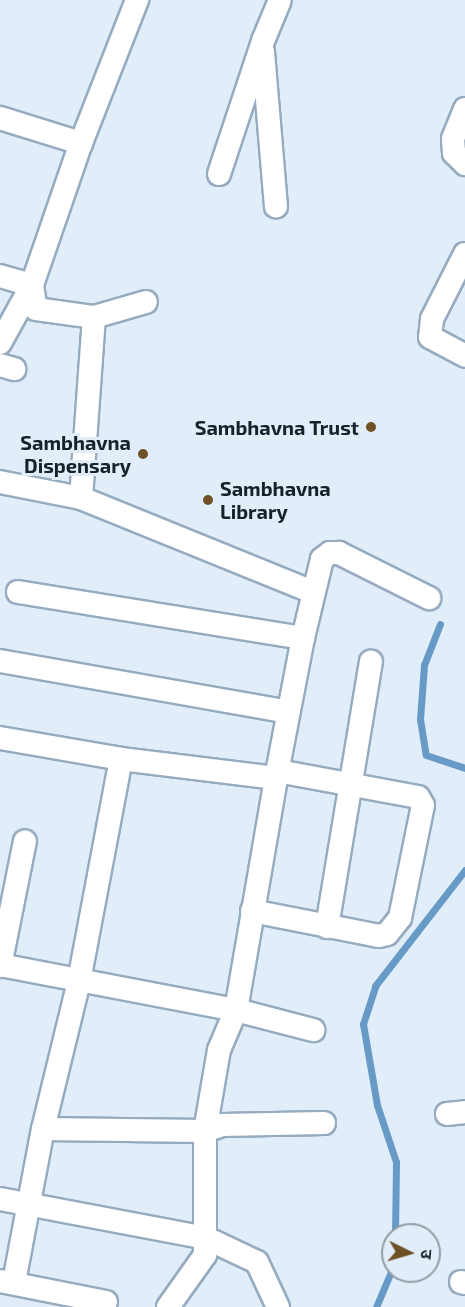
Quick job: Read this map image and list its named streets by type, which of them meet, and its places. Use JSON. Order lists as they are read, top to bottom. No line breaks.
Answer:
{"places":["Sambhavna Trust","Sambhavna Dispensary","Sambhavna Library"],"north":"right"}
